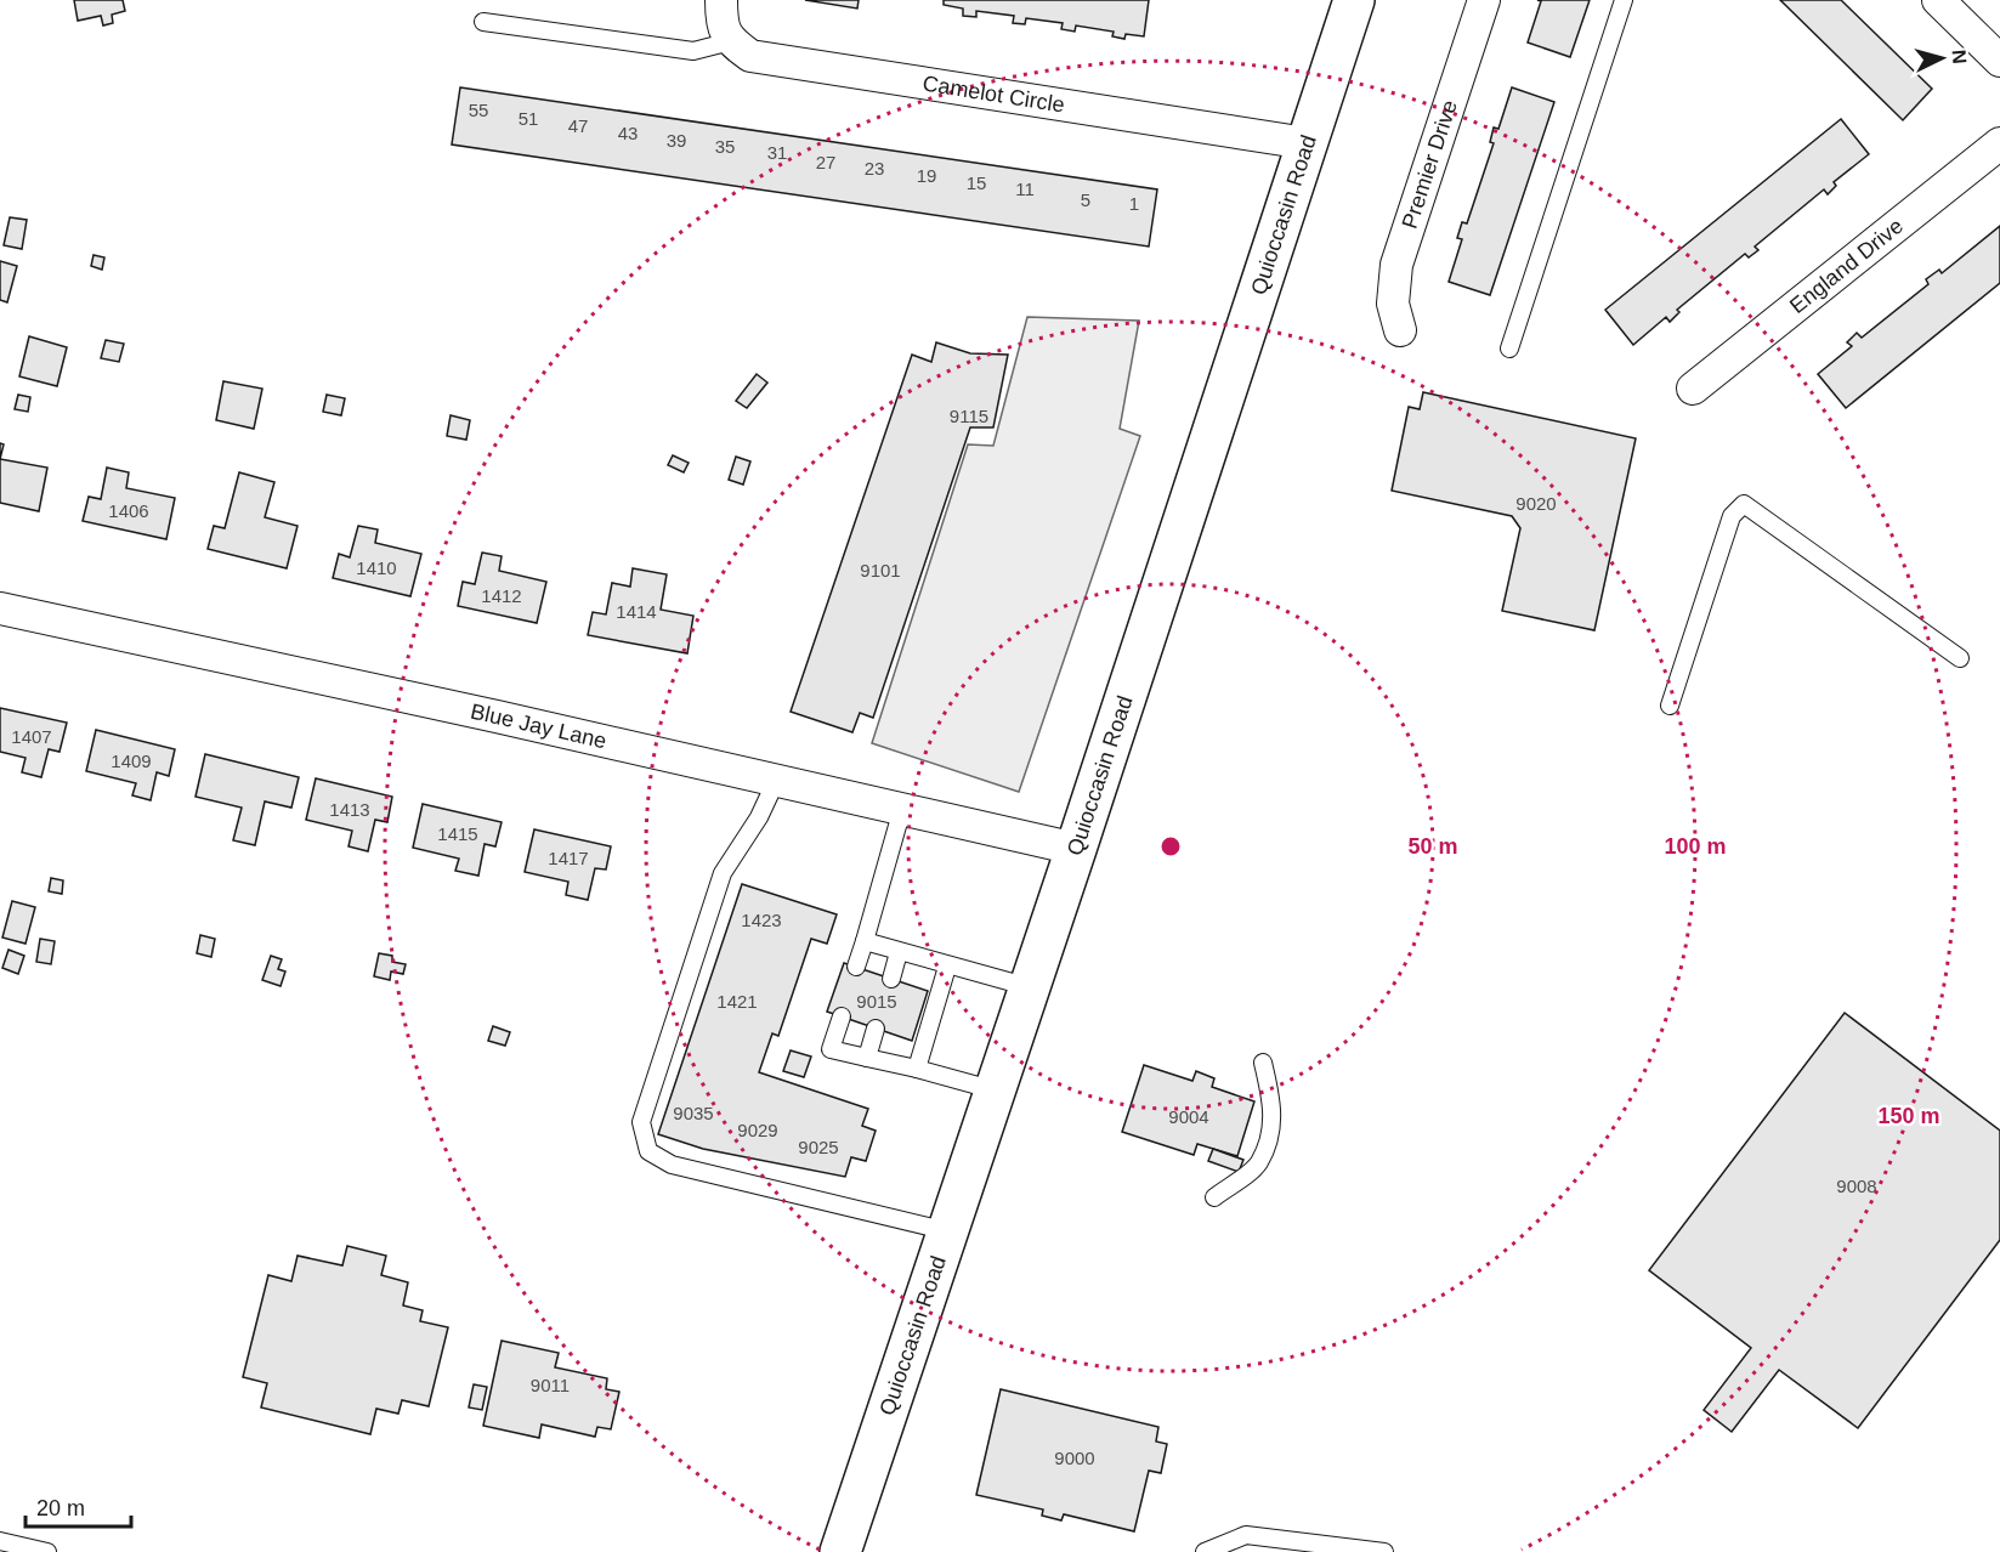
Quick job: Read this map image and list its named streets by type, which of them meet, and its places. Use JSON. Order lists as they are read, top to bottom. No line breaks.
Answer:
{"streets":{"main road":["Quioccasin Road"],"street":["Camelot Circle","Premier Drive","England Drive","Blue Jay Lane"]},"crossings":[["Camelot Circle","Quioccasin Road"],["Quioccasin Road","Blue Jay Lane"]],"house_numbers":["55","51","47","43","39","35","31","27","23","19","15","11","5","1","9115","9020","1406","1410","9101","1412","1414","1407","1409","1413","1415","1417","1423","1421","9015","9035","9004","9029","9025","9008","9011","9000"],"scale_bar":"20 m","north":"right","rings":["50 m","100 m","150 m"]}
